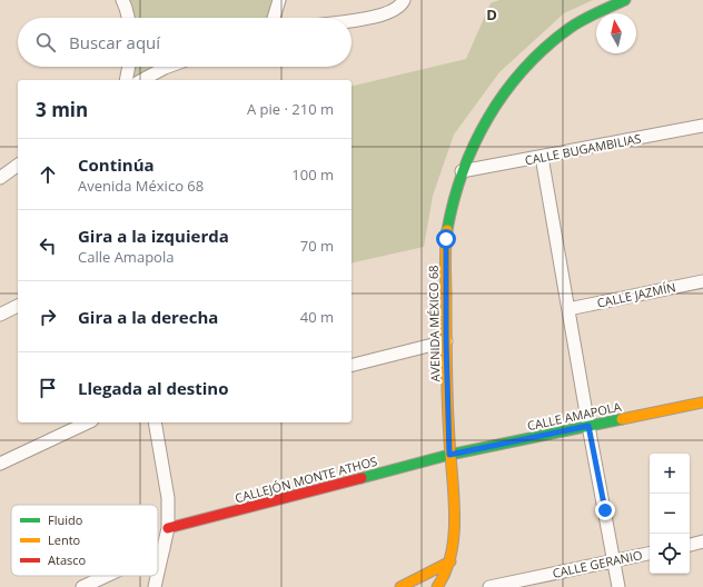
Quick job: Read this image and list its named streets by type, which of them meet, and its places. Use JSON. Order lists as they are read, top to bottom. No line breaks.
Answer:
{"streets":{"main road":["AVENIDA MÉXICO 68","CALLE AMAPOLA","CALLEJÓN MONTE ATHOS"],"street":["CALLE BUGAMBILIAS","CALLE JAZMÍN","CALLE GERANIO"]},"crossings":[["CALLE BUGAMBILIAS","AVENIDA MÉXICO 68"],["AVENIDA MÉXICO 68","CALLE AMAPOLA"],["AVENIDA MÉXICO 68","CALLEJÓN MONTE ATHOS"],["CALLE AMAPOLA","CALLEJÓN MONTE ATHOS"]],"legend":["Fluido","Lento","Atasco"],"north":"top","page":{"search":"Buscar aquí","heading":["3 min","A pie · 210 m"],"list":[["Continúa","Avenida México 68","100 m"],["Gira a la izquierda","Calle Amapola","70 m"],["Gira a la derecha","40 m"],"Llegada al destino"],"map_buttons":["+","−"]},"grid":{"columns":["D"]}}
